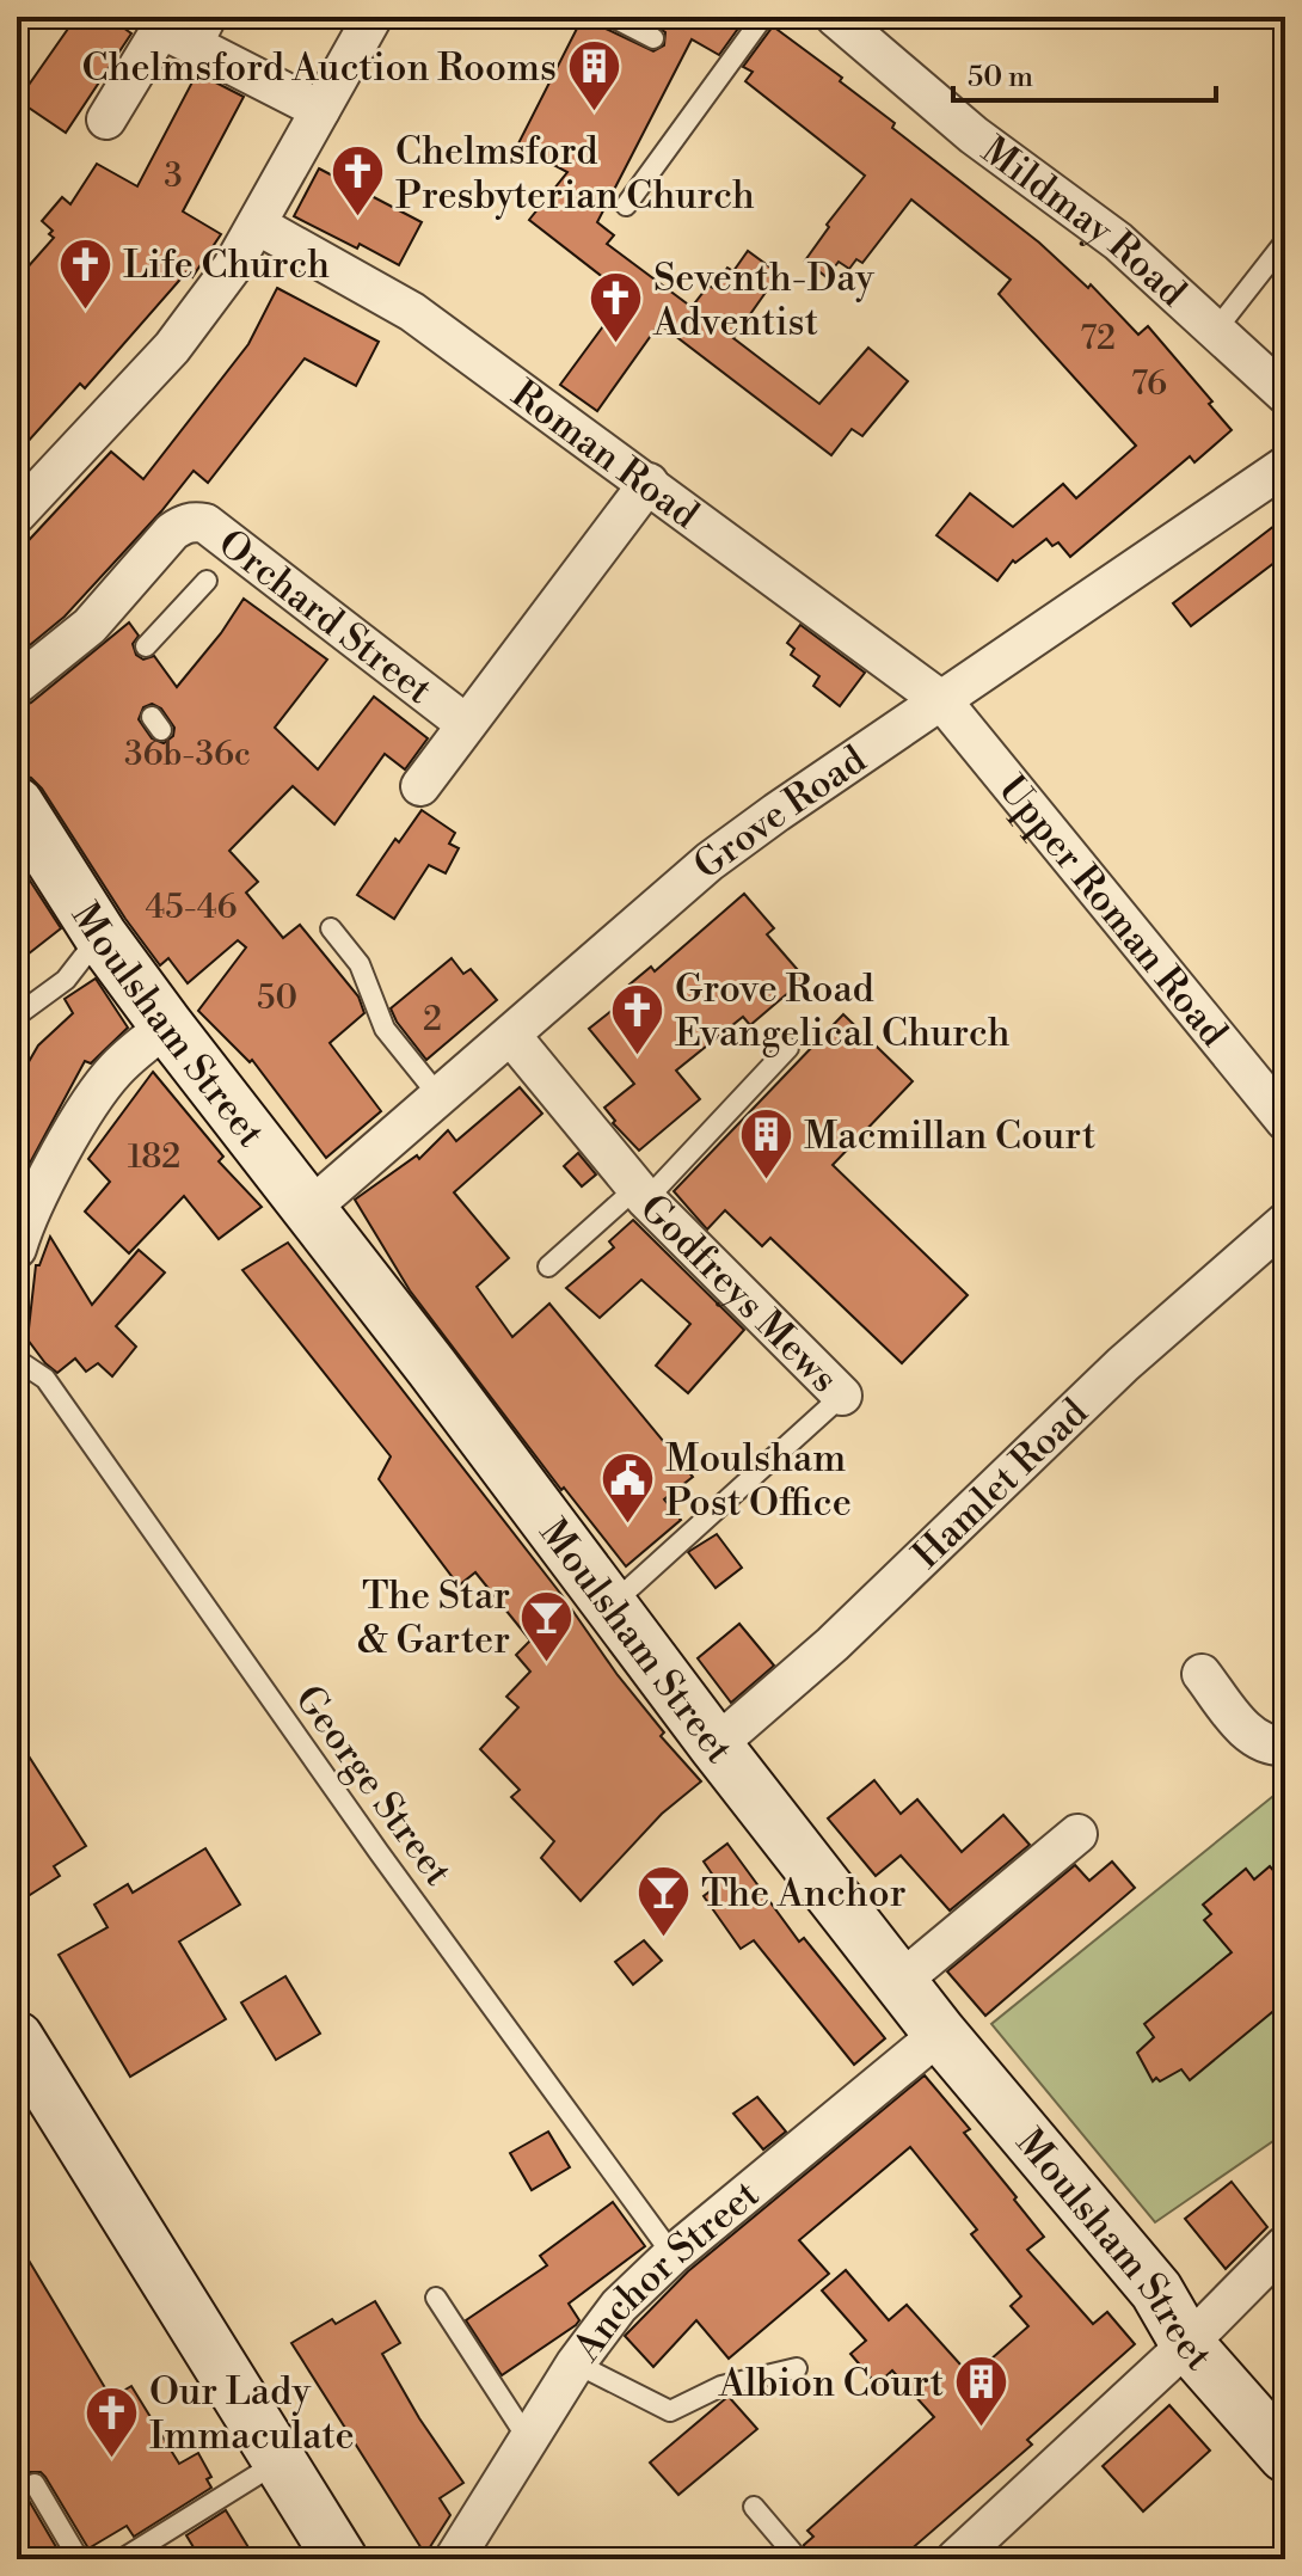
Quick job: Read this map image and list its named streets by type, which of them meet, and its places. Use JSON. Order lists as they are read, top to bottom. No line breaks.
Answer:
{"streets":{"street":["Mildmay Road","Roman Road","Orchard Street","Grove Road","Upper Roman Road","Moulsham Street","Godfreys Mews","Hamlet Road","Anchor Street"],"lane":["George Street"]},"crossings":[["Roman Road","Orchard Street"],["Roman Road","Grove Road"],["Roman Road","Upper Roman Road"],["Grove Road","Upper Roman Road"],["Grove Road","Moulsham Street"],["Grove Road","Godfreys Mews"],["Moulsham Street","Godfreys Mews"],["Moulsham Street","Hamlet Road"],["Moulsham Street","Anchor Street"],["George Street","Anchor Street"]],"places":{"building":["Chelmsford Auction Rooms","Macmillan Court","Albion Court"],"church":["Chelmsford Presbyterian Church","Life Church","Seventh-Day Adventist","Grove Road Evangelical Church","Our Lady Immaculate"],"public building":["Moulsham Post Office"],"bar":["The Star & Garter","The Anchor"]},"house_numbers":["3","72","76","36b-36c","45-46","50","2","182"],"scale_bar":"50 m"}
